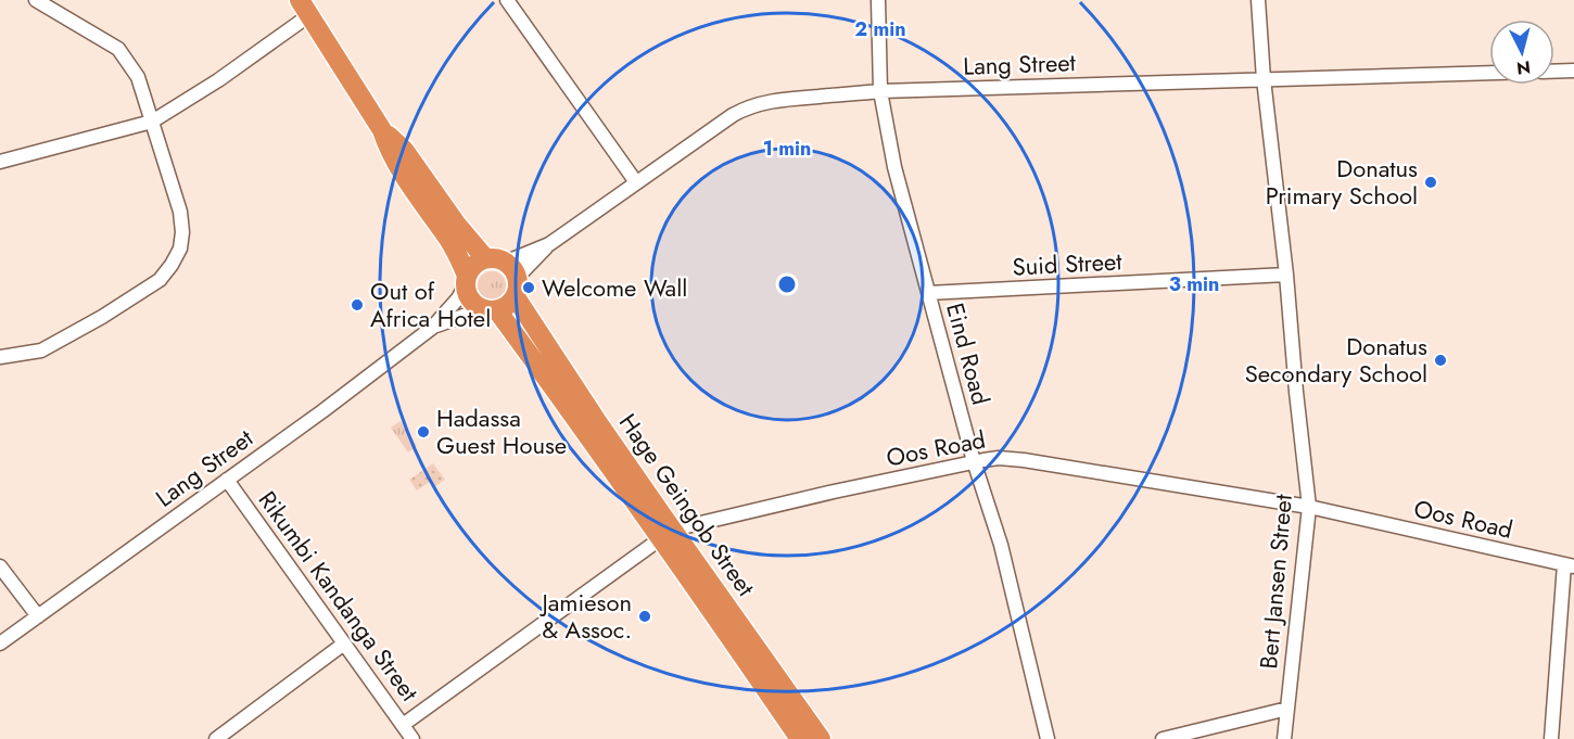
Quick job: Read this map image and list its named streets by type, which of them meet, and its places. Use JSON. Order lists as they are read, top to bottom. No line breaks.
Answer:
{"streets":{"highway":["Hage Geingob Street"],"street":["Lang Street","Suid Street","Eind Road","Oos Road","Bert Jansen Street","Rikumbi Kandanga Street"]},"crossings":[["Lang Street","Eind Road"],["Lang Street","Hage Geingob Street"],["Lang Street","Bert Jansen Street"],["Lang Street","Rikumbi Kandanga Street"],["Suid Street","Eind Road"],["Suid Street","Bert Jansen Street"],["Eind Road","Oos Road"],["Oos Road","Hage Geingob Street"],["Oos Road","Bert Jansen Street"],["Oos Road","Rikumbi Kandanga Street"]],"places":["Donatus Primary School","Welcome Wall","Out of Africa Hotel","Donatus Secondary School","Hadassa Guest House","Jamieson & Assoc."],"north":"bottom","rings":["2 min","1 min","3 min"]}
